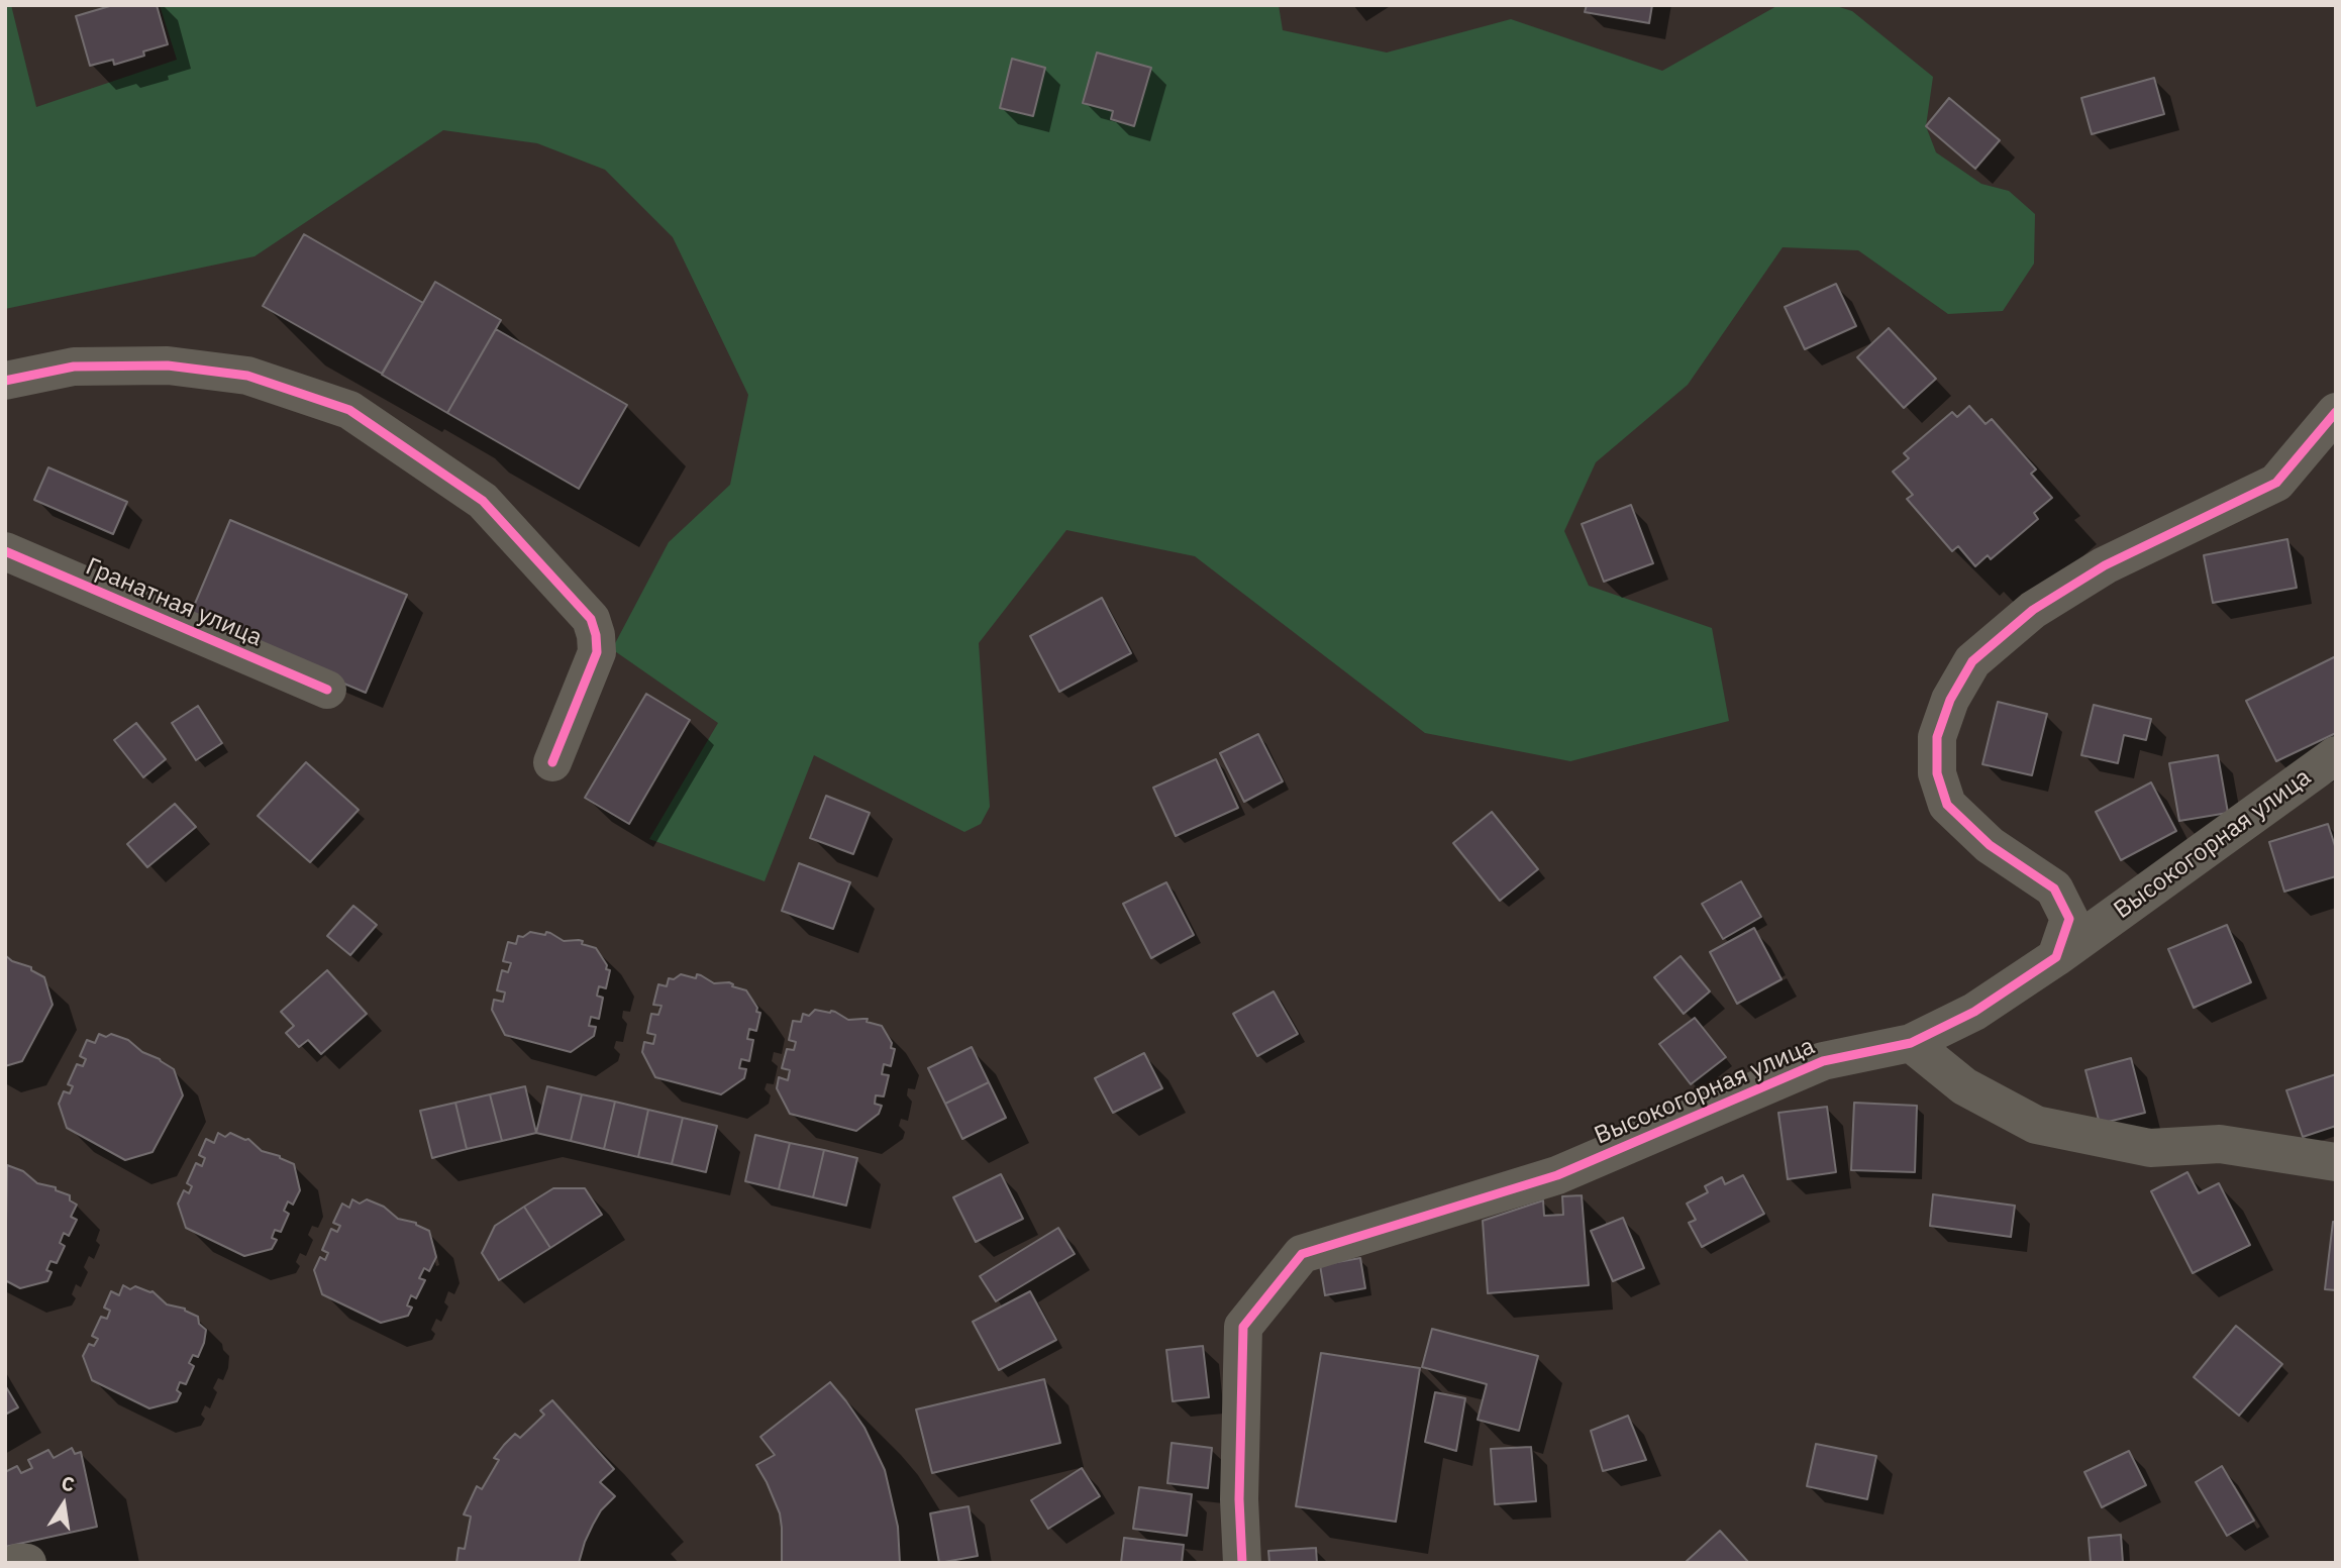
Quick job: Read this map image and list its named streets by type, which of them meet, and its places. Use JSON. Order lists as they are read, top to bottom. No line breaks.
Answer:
{"streets":{"street":["Гранатная улица","Высокогорная улица"]},"north":"top"}
